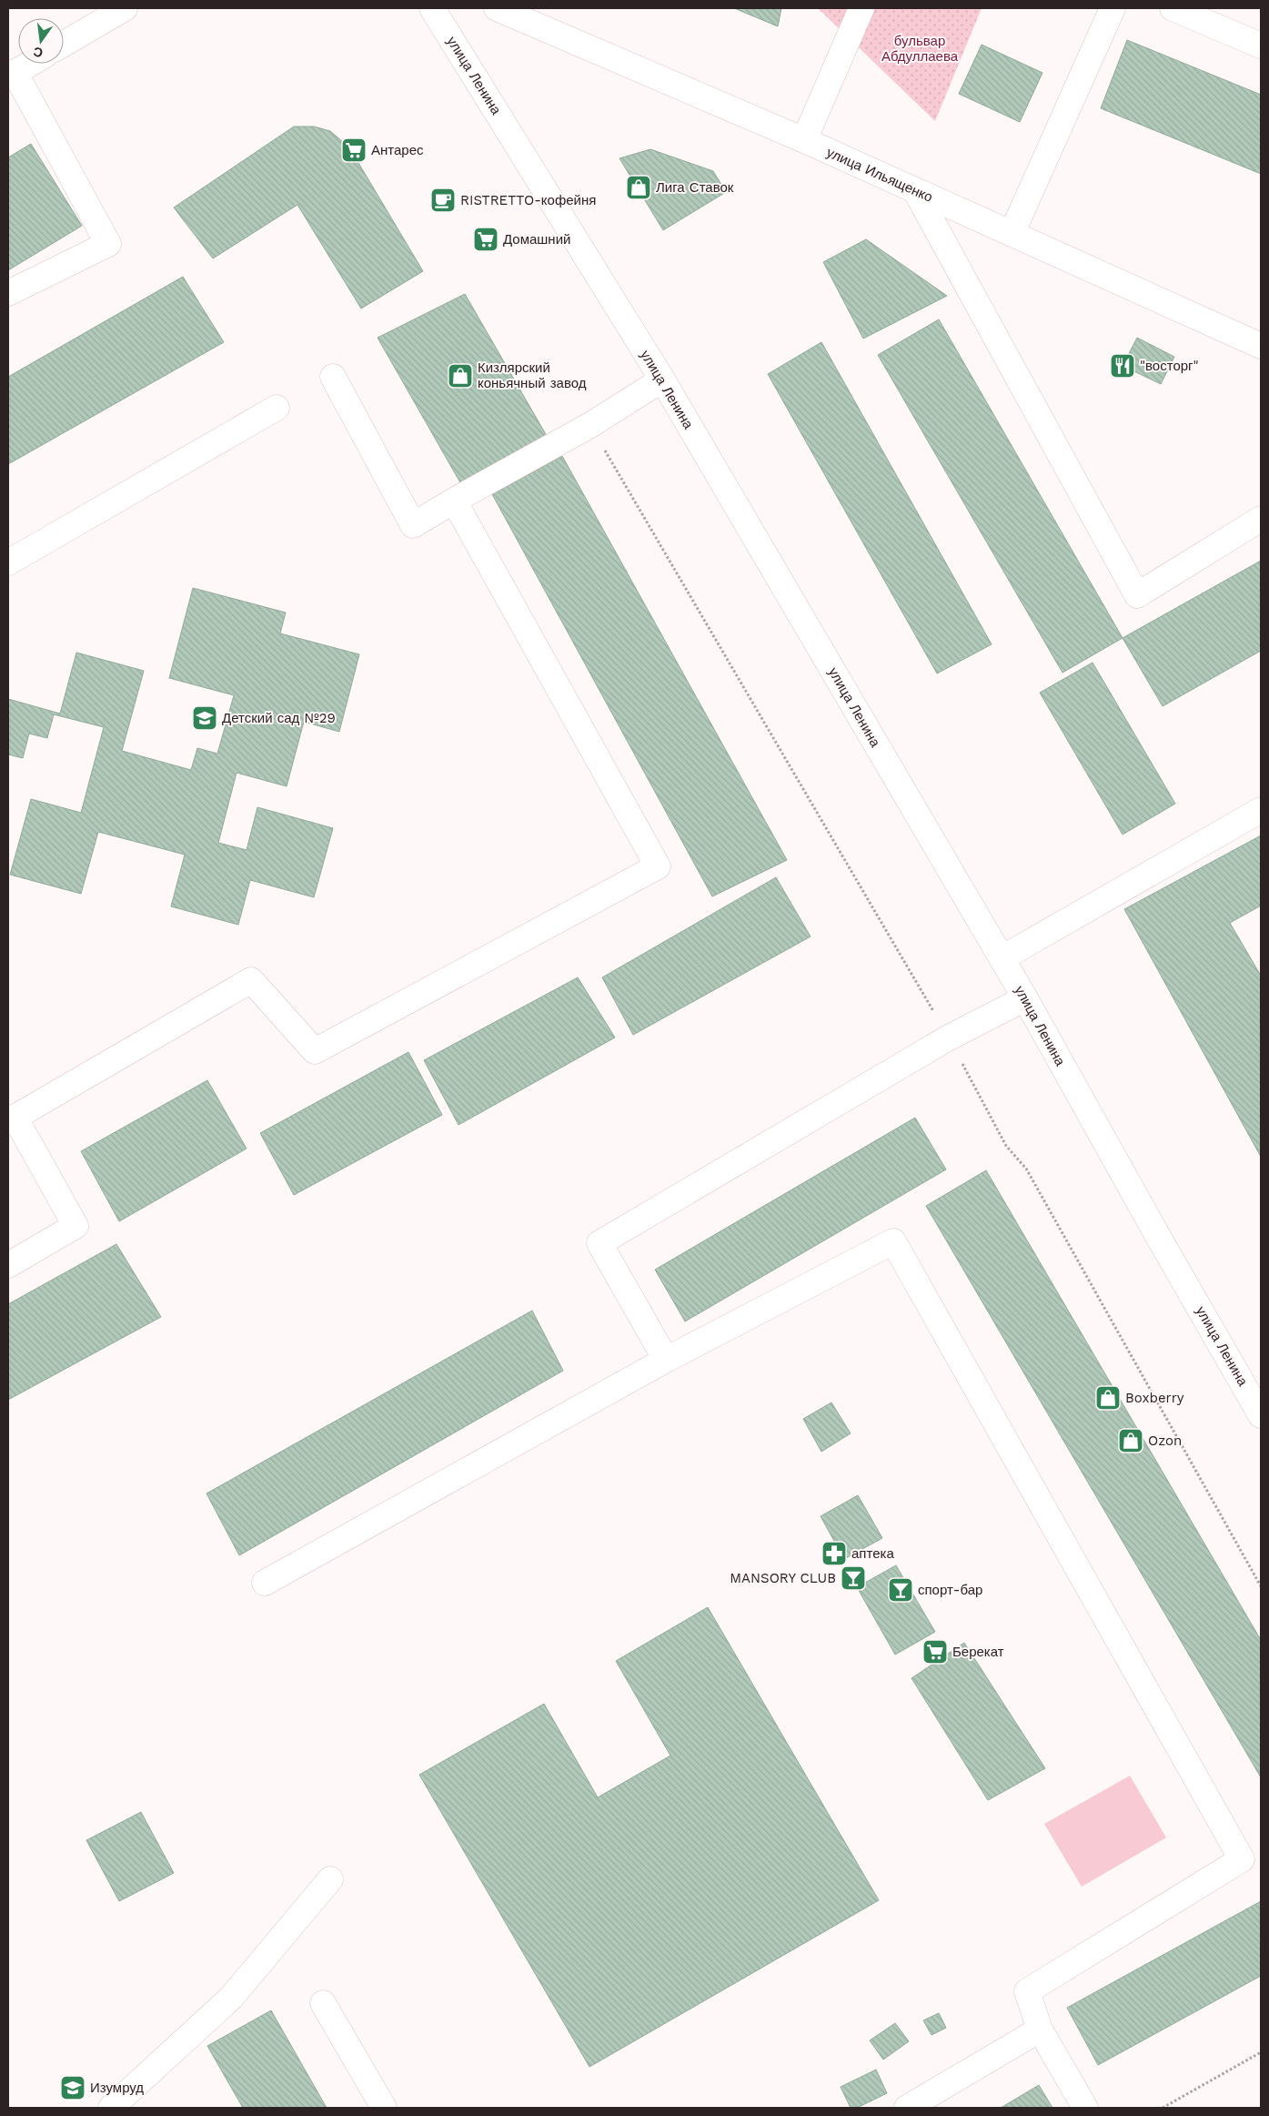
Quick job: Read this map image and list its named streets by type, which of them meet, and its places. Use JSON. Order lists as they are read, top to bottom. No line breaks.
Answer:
{"streets":{"street":["улица Ленина","улица Ильященко"]},"parks":["бульвар Абдуллаева"],"places":{"supermarket":["Антарес","Домашний","Берекат"],"shop":["Лига Ставок","Кизлярский коньячный завод","Boxberry","Ozon"],"cafe":["RISTRETTO-кофейня"],"restaurant":["\"восторг\""],"school or university":["Детский сад №29","Изумруд"],"pharmacy":["аптека"],"bar":["MANSORY CLUB","спорт-бар"]},"north":"bottom"}
